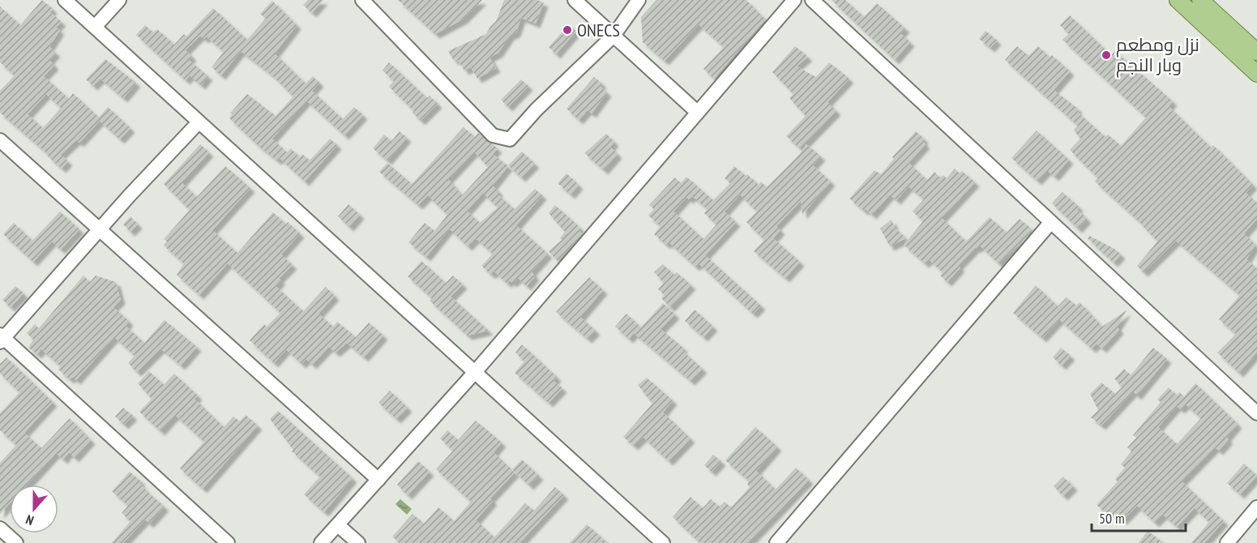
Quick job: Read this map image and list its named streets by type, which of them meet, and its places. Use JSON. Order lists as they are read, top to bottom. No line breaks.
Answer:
{"places":["ONECS","نزل ومطعم وبار النجم"],"scale_bar":"50 m","north":"bottom"}
